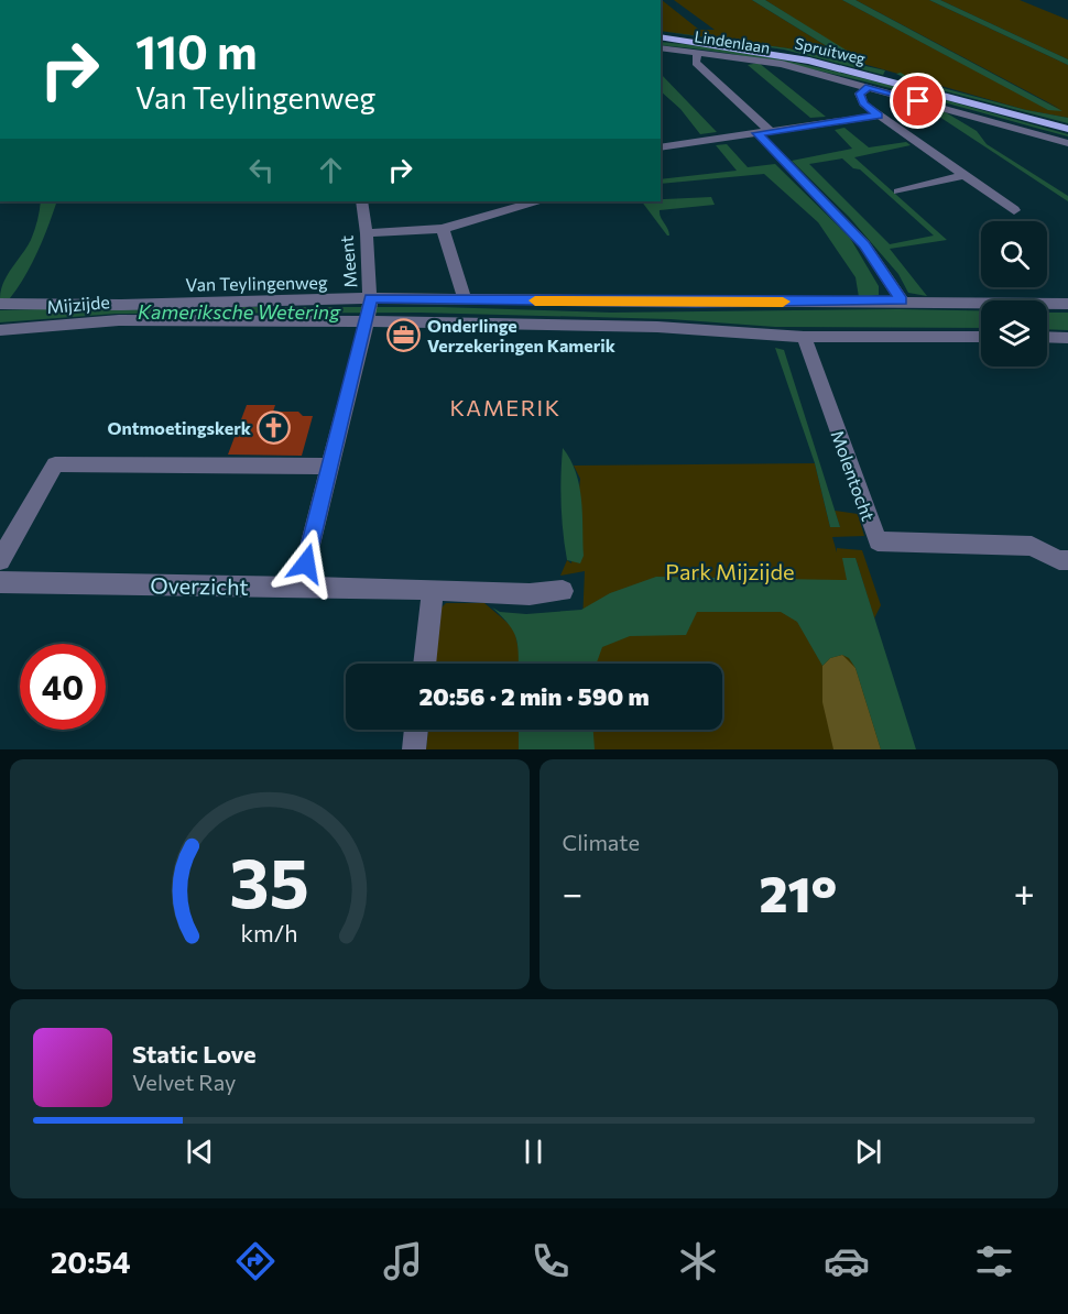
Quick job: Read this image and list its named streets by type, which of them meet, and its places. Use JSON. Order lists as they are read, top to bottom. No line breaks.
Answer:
{"streets":{"main road":["Spruitweg"],"street":["Lindenlaan","Meent","Van Teylingenweg","Mijzijde","Molentocht","Overzicht"]},"crossings":[["Meent","Van Teylingenweg"],["Meent","Mijzijde"],["Meent","Overzicht"],["Van Teylingenweg","Mijzijde"],["Mijzijde","Molentocht"]],"districts":["KAMERIK"],"water":["Kameriksche Wetering"],"parks":["Park Mijzijde"],"places":{"office":["Onderlinge Verzekeringen Kamerik"],"church":["Ontmoetingskerk"]},"page":{"turn":["110 m","Van Teylingenweg"],"limit":"40","trip":"20:56 · 2 min · 590 m","tile":"Climate","heat":["−","21°","+"],"song":["Static Love","Velvet Ray"],"tabs":"20:54","gauge":["35","km/h"]}}
